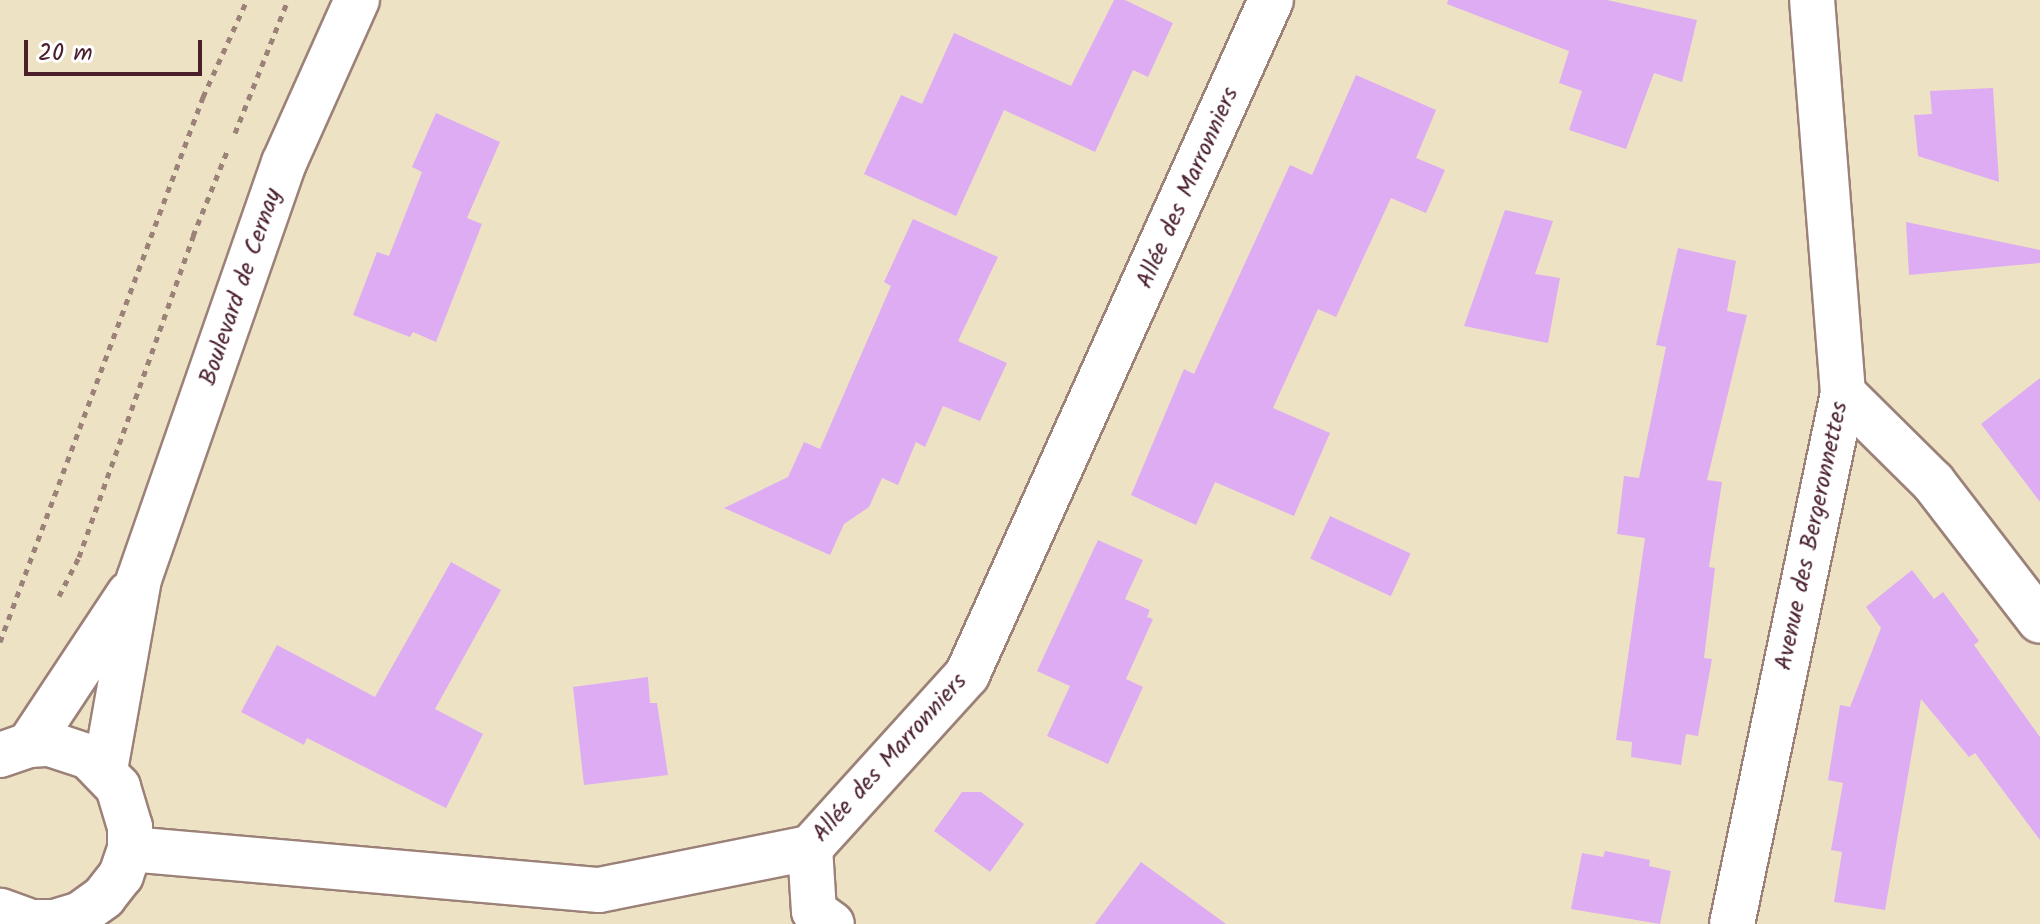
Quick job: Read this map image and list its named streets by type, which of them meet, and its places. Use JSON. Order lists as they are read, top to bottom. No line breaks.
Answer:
{"streets":{"street":["Allée des Marronniers","Boulevard de Cernay","Avenue des Bergeronnettes"]},"scale_bar":"20 m"}
